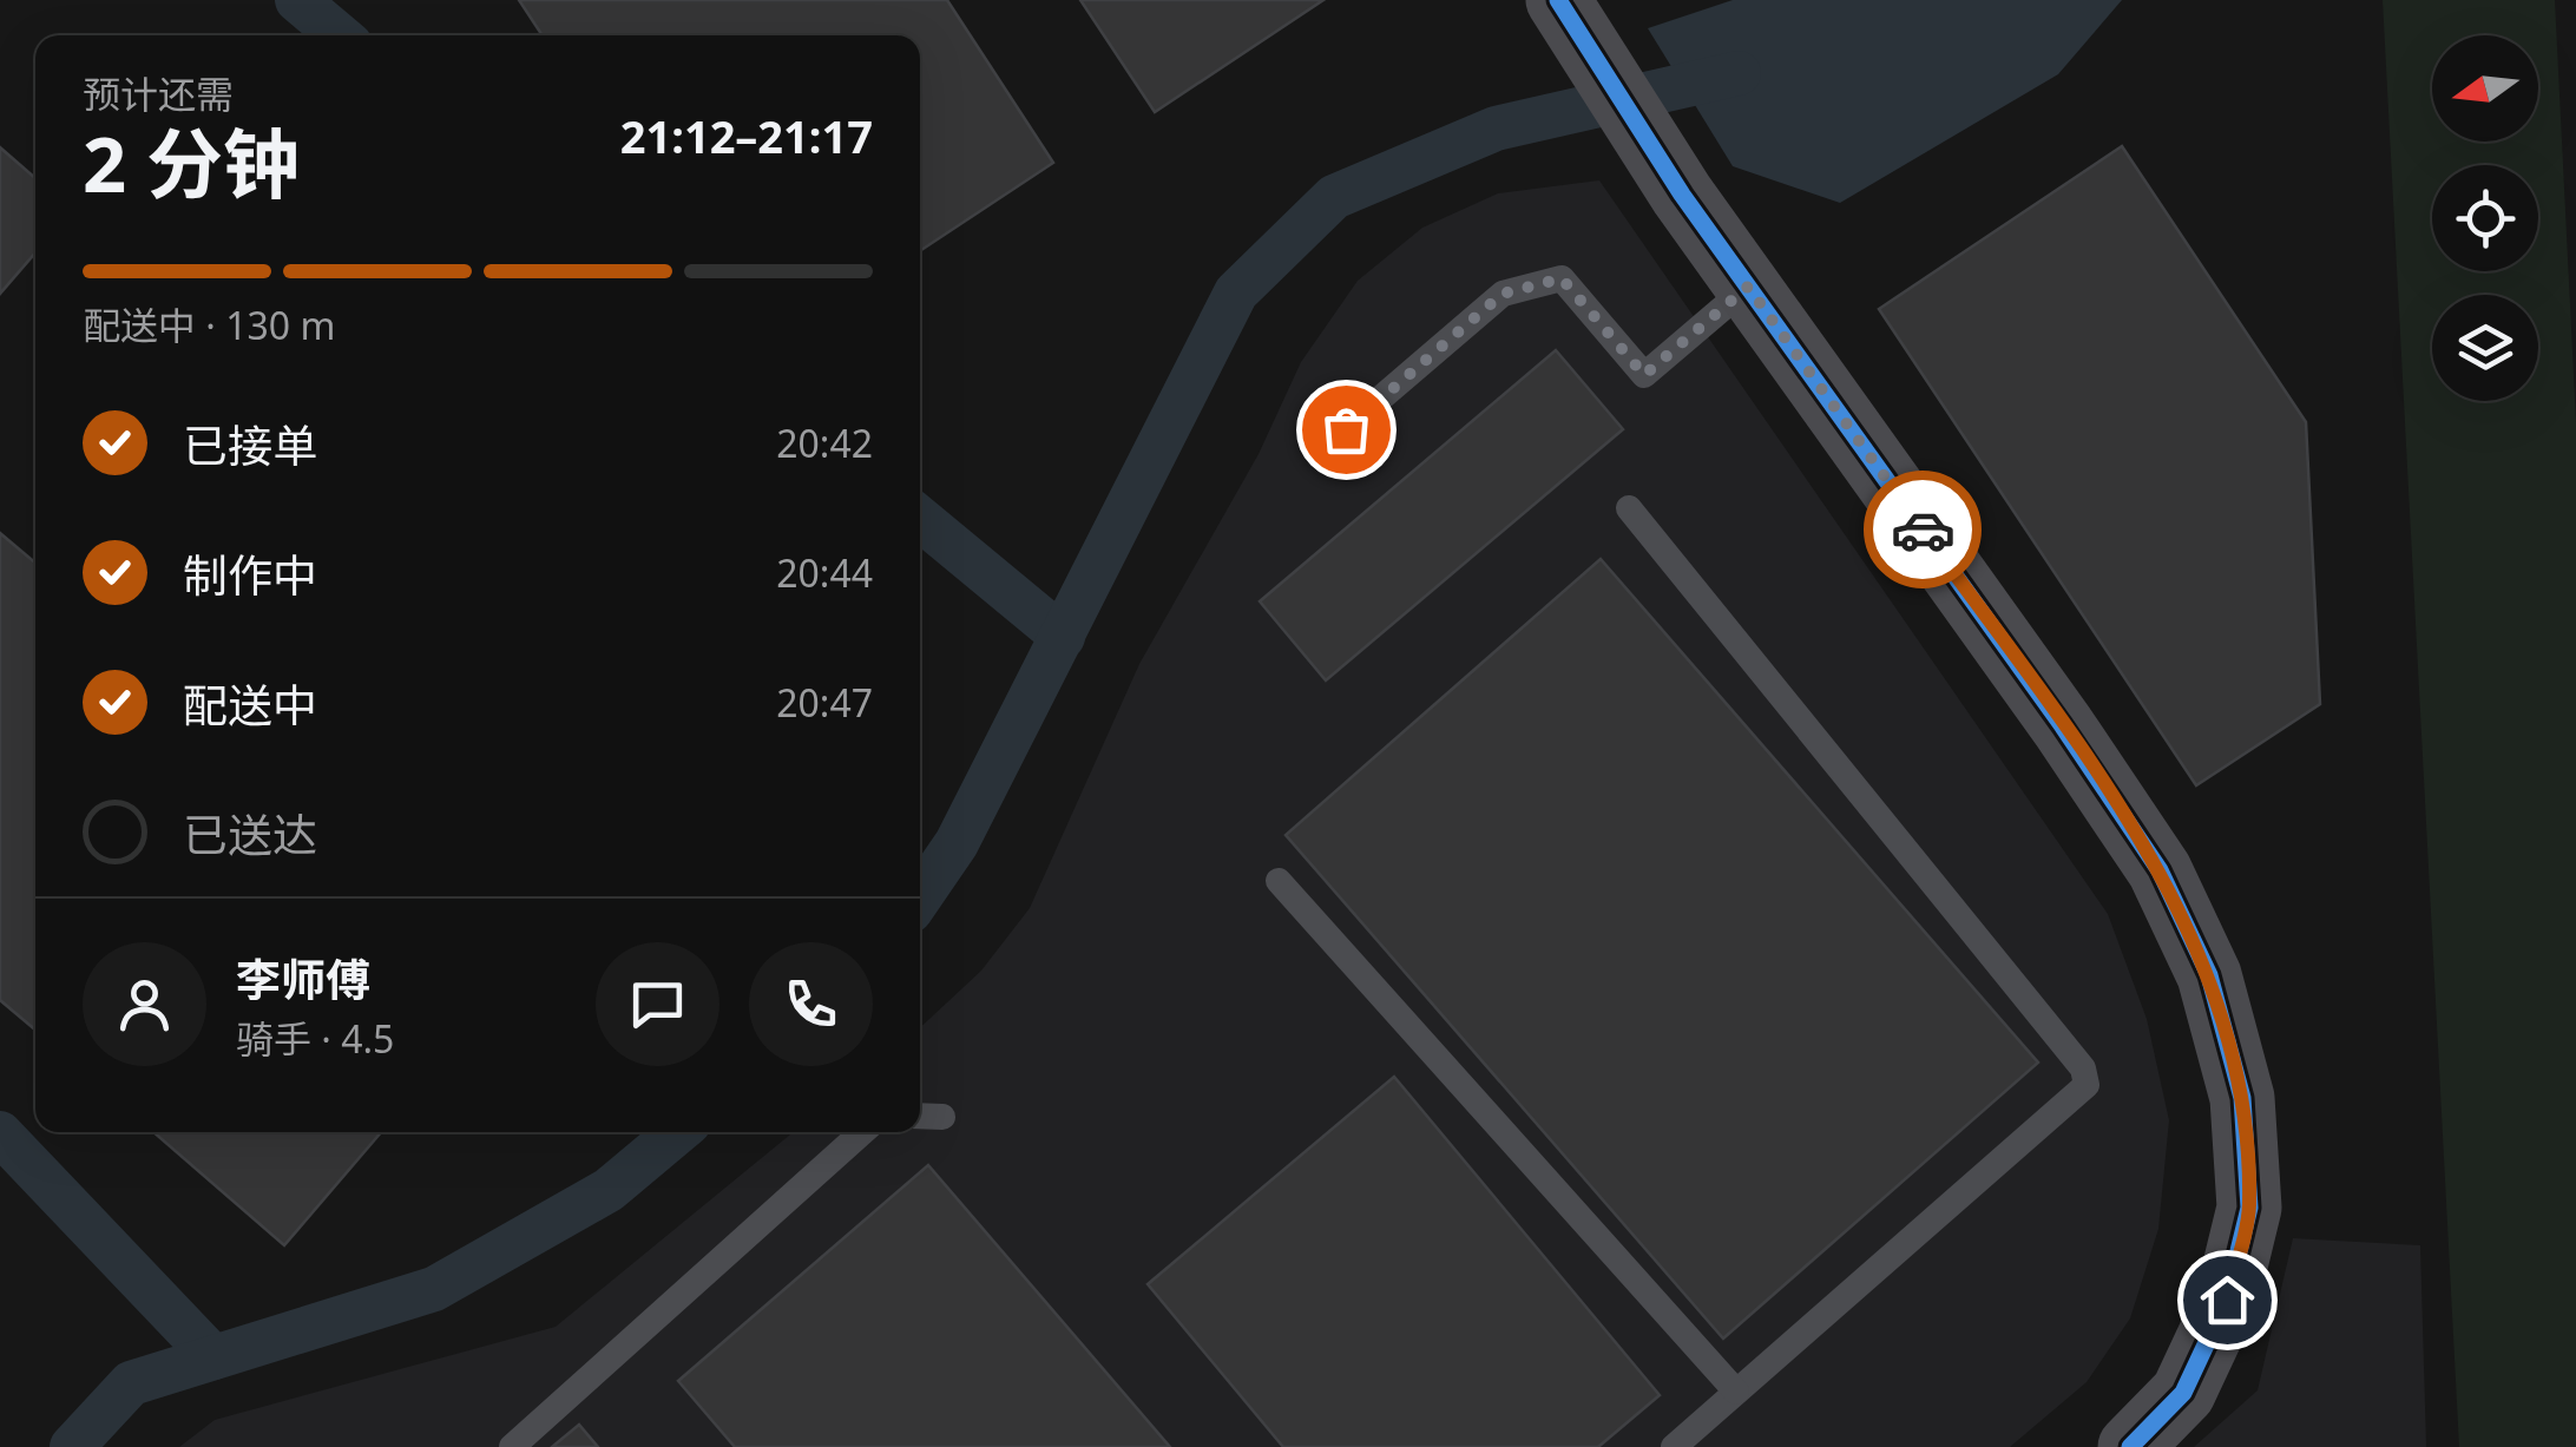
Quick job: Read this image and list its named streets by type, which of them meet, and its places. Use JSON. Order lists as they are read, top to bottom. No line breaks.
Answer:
{"north":"left","page":{"heading":["2 分钟","预计还需","21:12–21:17"],"panel":["李师傅","骑手 · 4.5"],"bar":"配送中 · 130 m","list":[["已接单","20:42"],["制作中","20:44"],["配送中","20:47"],"已送达"]}}
